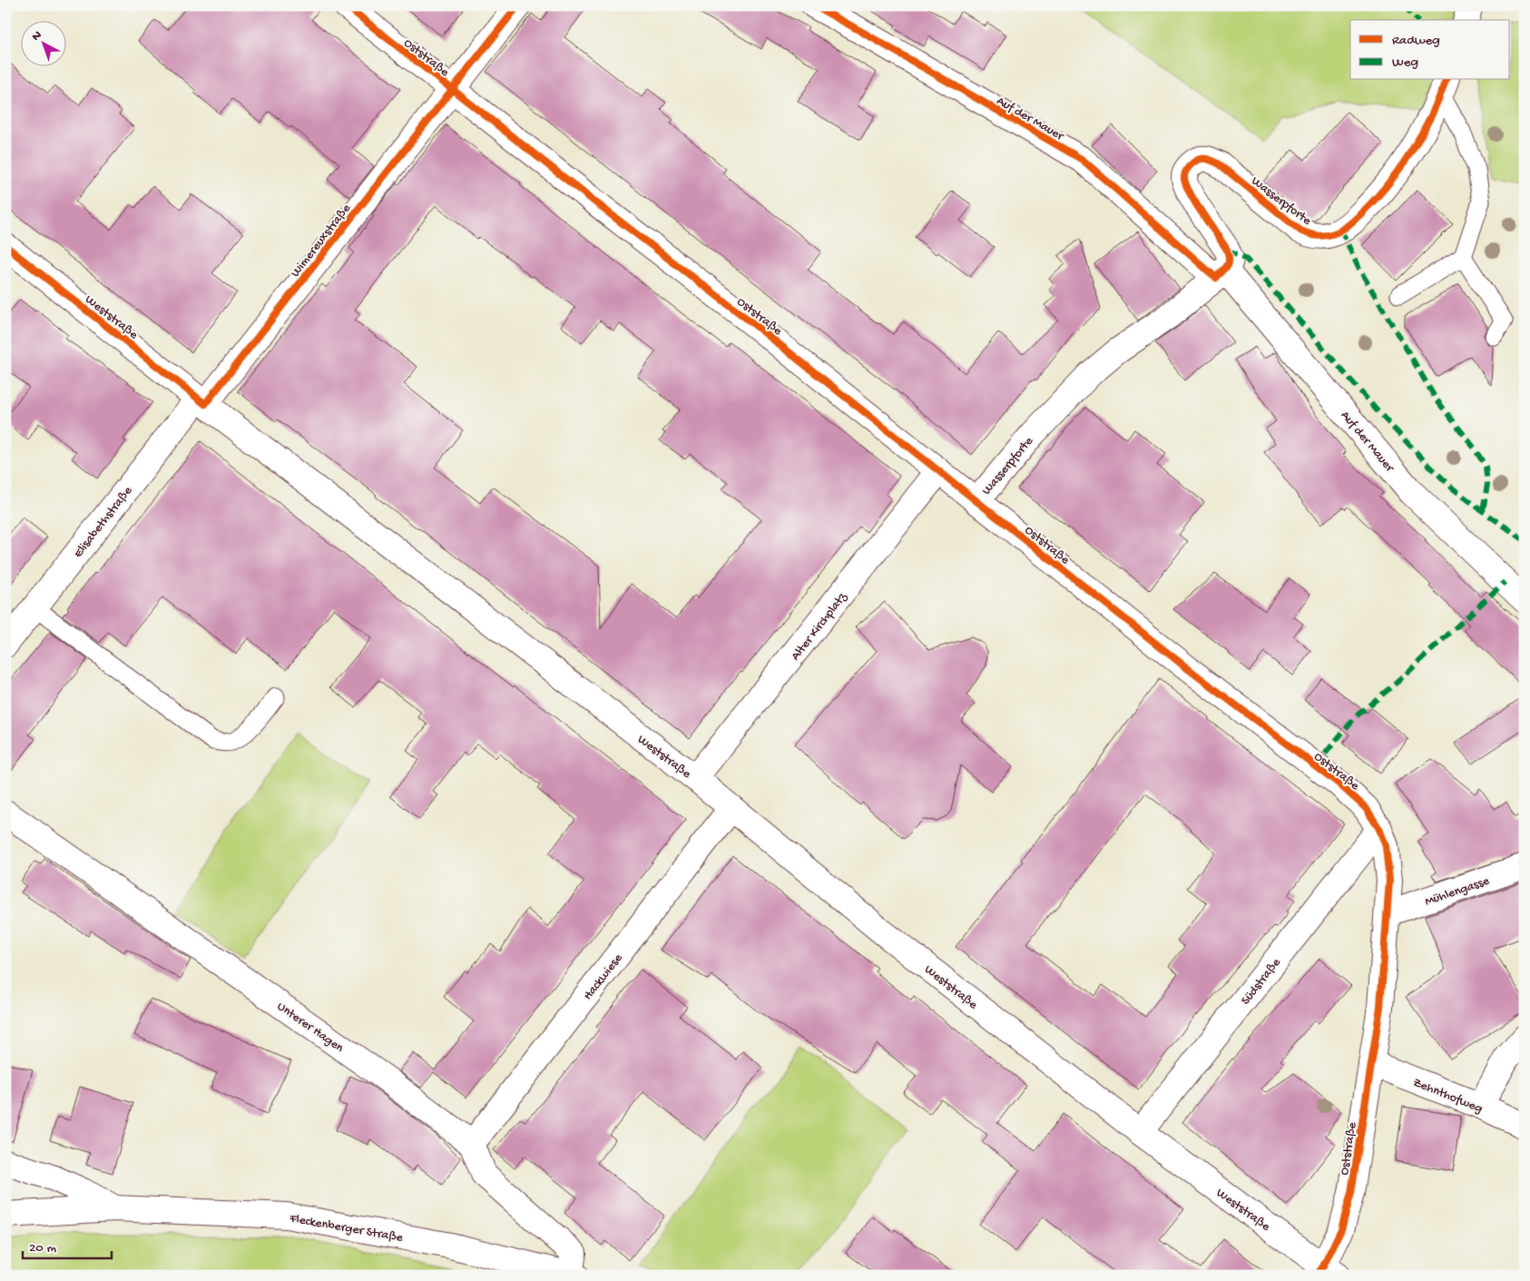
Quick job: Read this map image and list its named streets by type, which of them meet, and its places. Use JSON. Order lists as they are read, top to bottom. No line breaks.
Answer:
{"streets":{"street":["Oststraße","Auf der Mauer","Wasserpforte","Wimereuxstraße","Weststraße","Elisabethstraße","Alter Kirchplatz","Mühlengasse","Hackwiese","Südstraße","Unterer Hagen","Zehnthofweg","Fleckenberger Straße"]},"crossings":[["Oststraße","Wasserpforte"],["Oststraße","Wimereuxstraße"],["Oststraße","Weststraße"],["Oststraße","Alter Kirchplatz"],["Oststraße","Mühlengasse"],["Oststraße","Südstraße"],["Oststraße","Zehnthofweg"],["Auf der Mauer","Wasserpforte"],["Wimereuxstraße","Weststraße"],["Wimereuxstraße","Elisabethstraße"],["Weststraße","Elisabethstraße"],["Weststraße","Alter Kirchplatz"],["Weststraße","Hackwiese"],["Weststraße","Südstraße"],["Hackwiese","Unterer Hagen"]],"legend":["Radweg","Weg"],"scale_bar":"20 m","north":"top left"}
